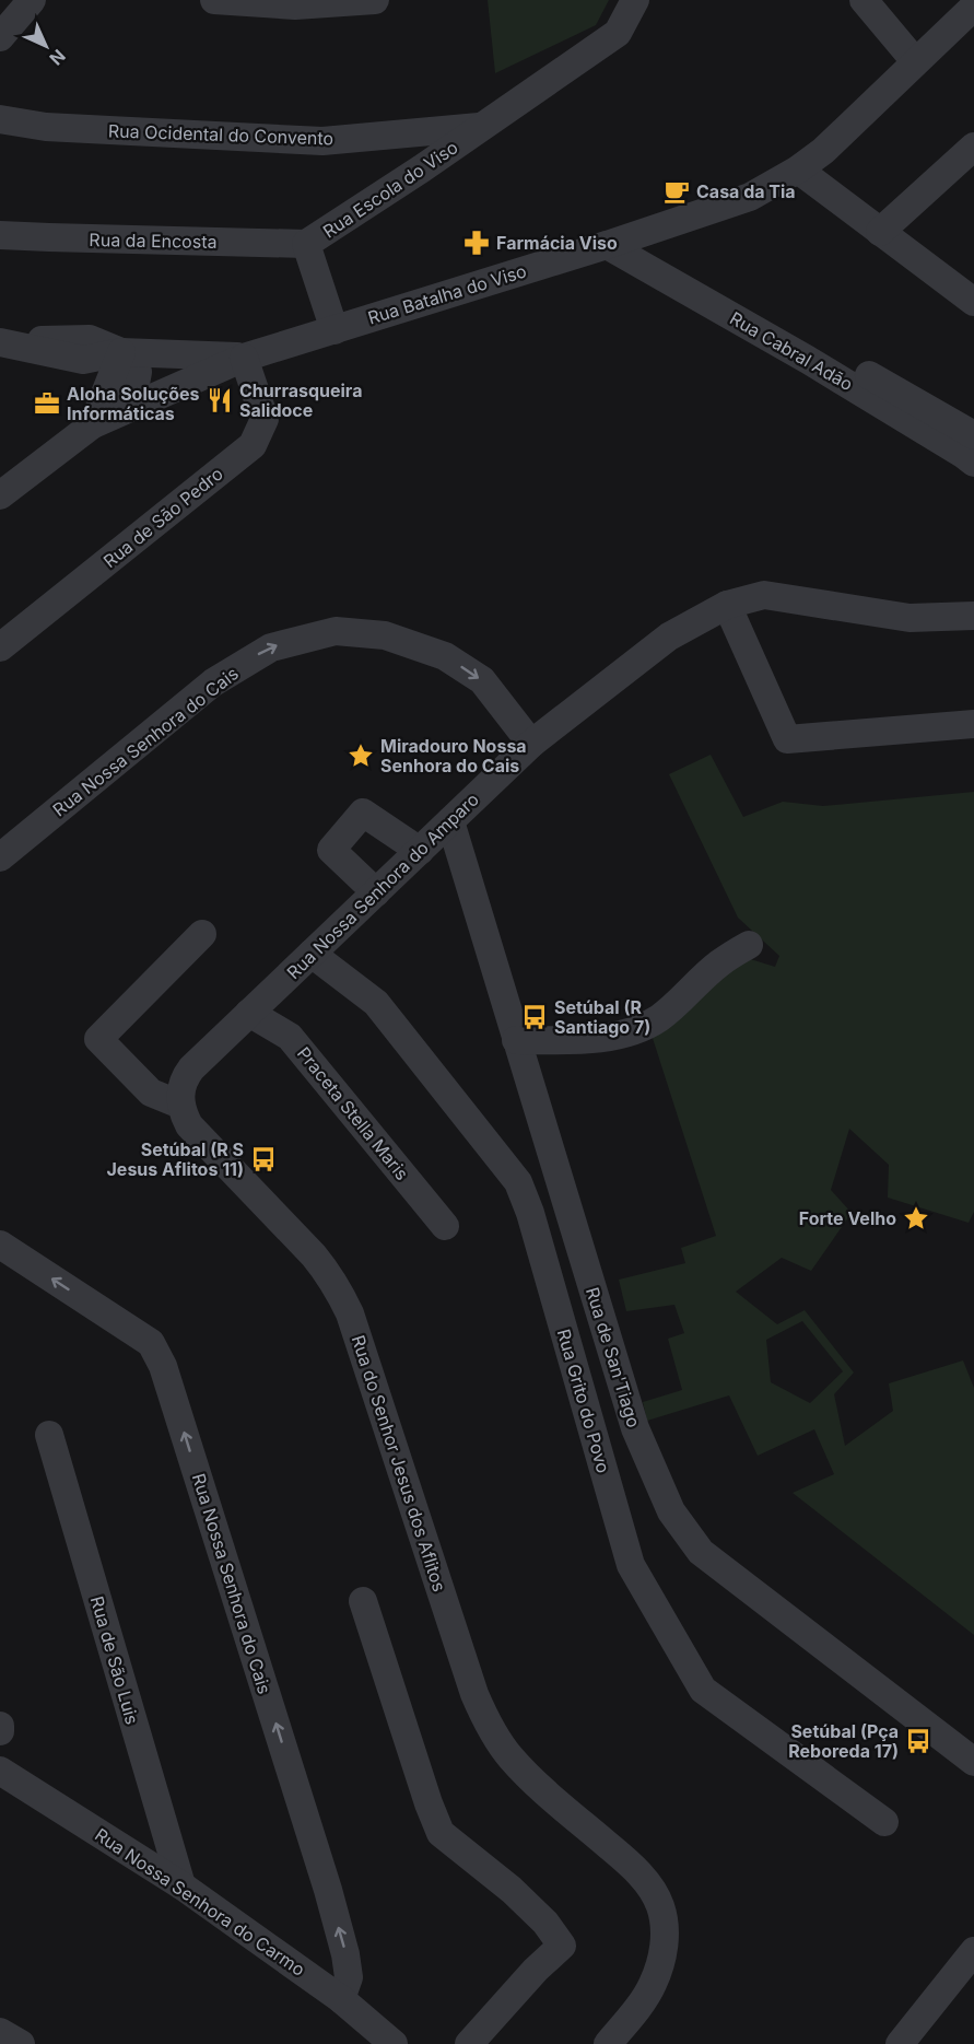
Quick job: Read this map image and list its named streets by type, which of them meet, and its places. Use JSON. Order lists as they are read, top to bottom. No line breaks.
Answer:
{"streets":{"street":["Rua Ocidental do Convento","Rua Escola do Viso","Rua da Encosta","Rua Batalha do Viso","Rua Cabral Adão","Rua de São Pedro","Rua Nossa Senhora do Cais","Rua Nossa Senhora do Amparo","Praceta Stella Maris","Rua de San'Tiago","Rua Grito do Povo","Rua do Senhor Jesus dos Aflitos","Rua de São Luis","Rua Nossa Senhora do Carmo"]},"crossings":[["Rua Ocidental do Convento","Rua Escola do Viso"],["Rua Escola do Viso","Rua da Encosta"],["Rua Escola do Viso","Rua Batalha do Viso"],["Rua Batalha do Viso","Rua Cabral Adão"],["Rua Batalha do Viso","Rua de São Pedro"],["Rua Nossa Senhora do Cais","Rua Nossa Senhora do Amparo"],["Rua Nossa Senhora do Cais","Rua Nossa Senhora do Carmo"],["Rua Nossa Senhora do Amparo","Praceta Stella Maris"],["Rua Nossa Senhora do Amparo","Rua de San'Tiago"],["Rua Nossa Senhora do Amparo","Rua Grito do Povo"],["Rua Nossa Senhora do Amparo","Rua do Senhor Jesus dos Aflitos"],["Rua de São Luis","Rua Nossa Senhora do Carmo"]],"places":{"cafe":["Casa da Tia"],"pharmacy":["Farmácia Viso"],"restaurant":["Churrasqueira Salidoce"],"office":["Aloha Soluções Informáticas"],"place":["Miradouro Nossa Senhora do Cais","Forte Velho"],"bus stop":["Setúbal (R Santiago 7)","Setúbal (R S Jesus Aflitos 11)","Setúbal (Pça Reboreda 17)"]},"north":"bottom right"}
